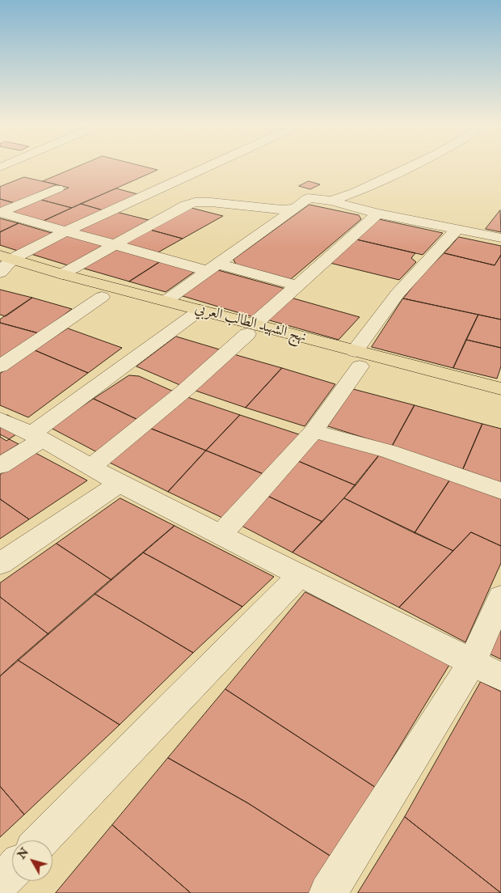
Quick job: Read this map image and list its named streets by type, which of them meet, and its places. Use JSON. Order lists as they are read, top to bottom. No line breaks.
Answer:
{"streets":{"main road":["نهج الشهيد الطالب العربي"]},"north":"top left"}
